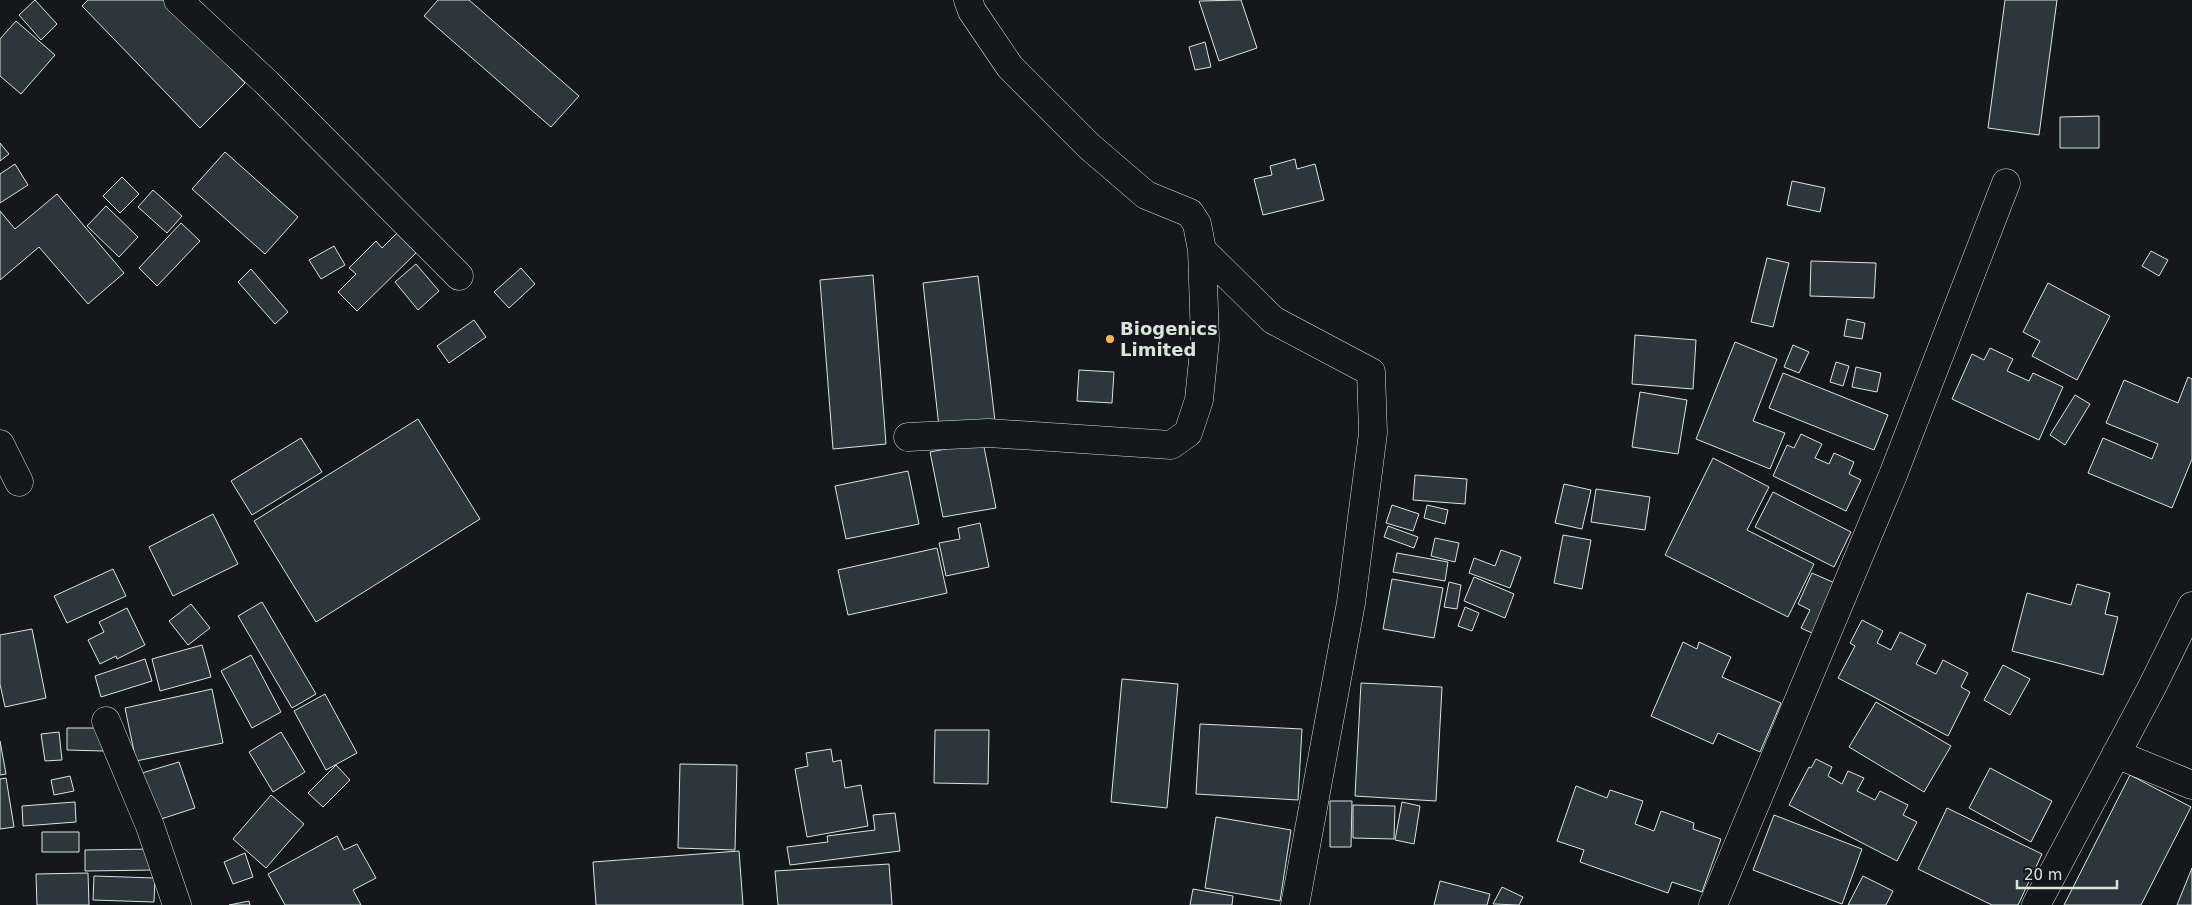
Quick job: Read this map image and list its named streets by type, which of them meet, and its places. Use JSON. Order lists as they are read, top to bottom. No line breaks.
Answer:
{"places":["Biogenics Limited"],"scale_bar":"20 m"}
